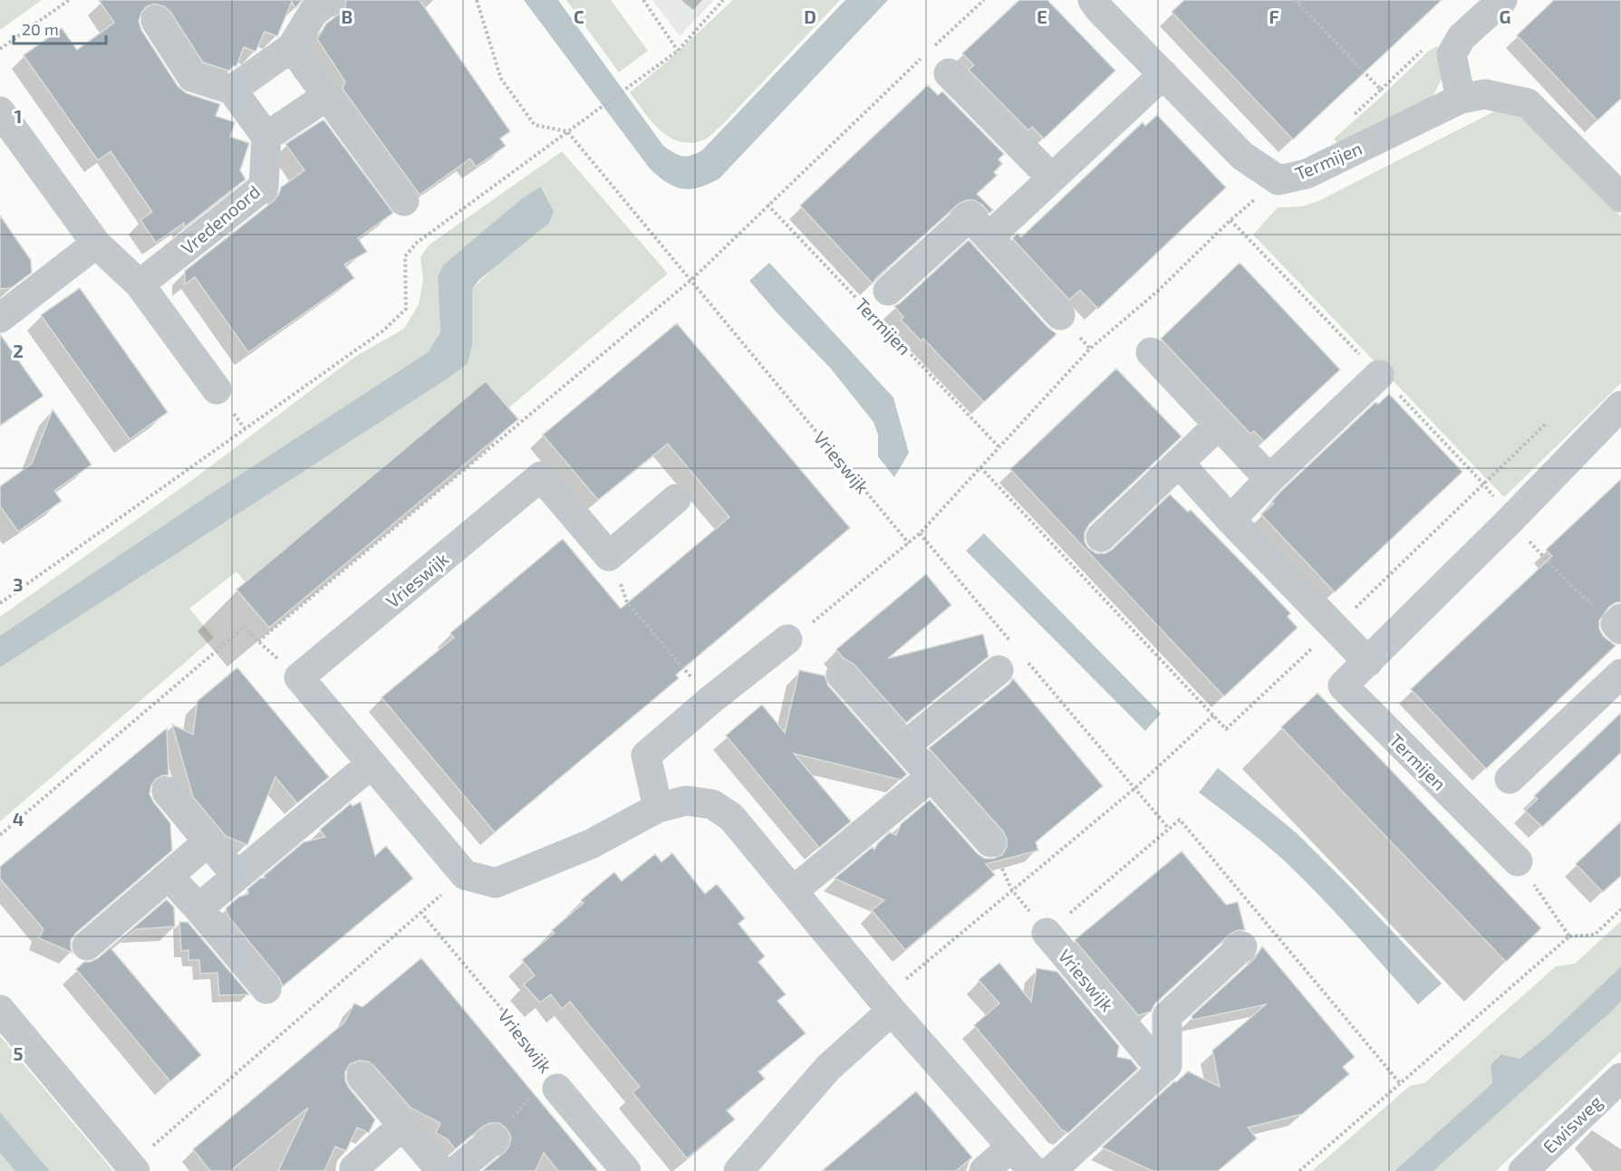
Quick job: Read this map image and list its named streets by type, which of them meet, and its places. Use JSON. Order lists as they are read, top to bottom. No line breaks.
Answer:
{"streets":{"street":["Termijen","Vredenoord","Vrieswijk","Ewisweg"]},"scale_bar":"20 m","grid":{"columns":["B","C","D","E","F","G"],"rows":["1","2","3","4","5"]}}
